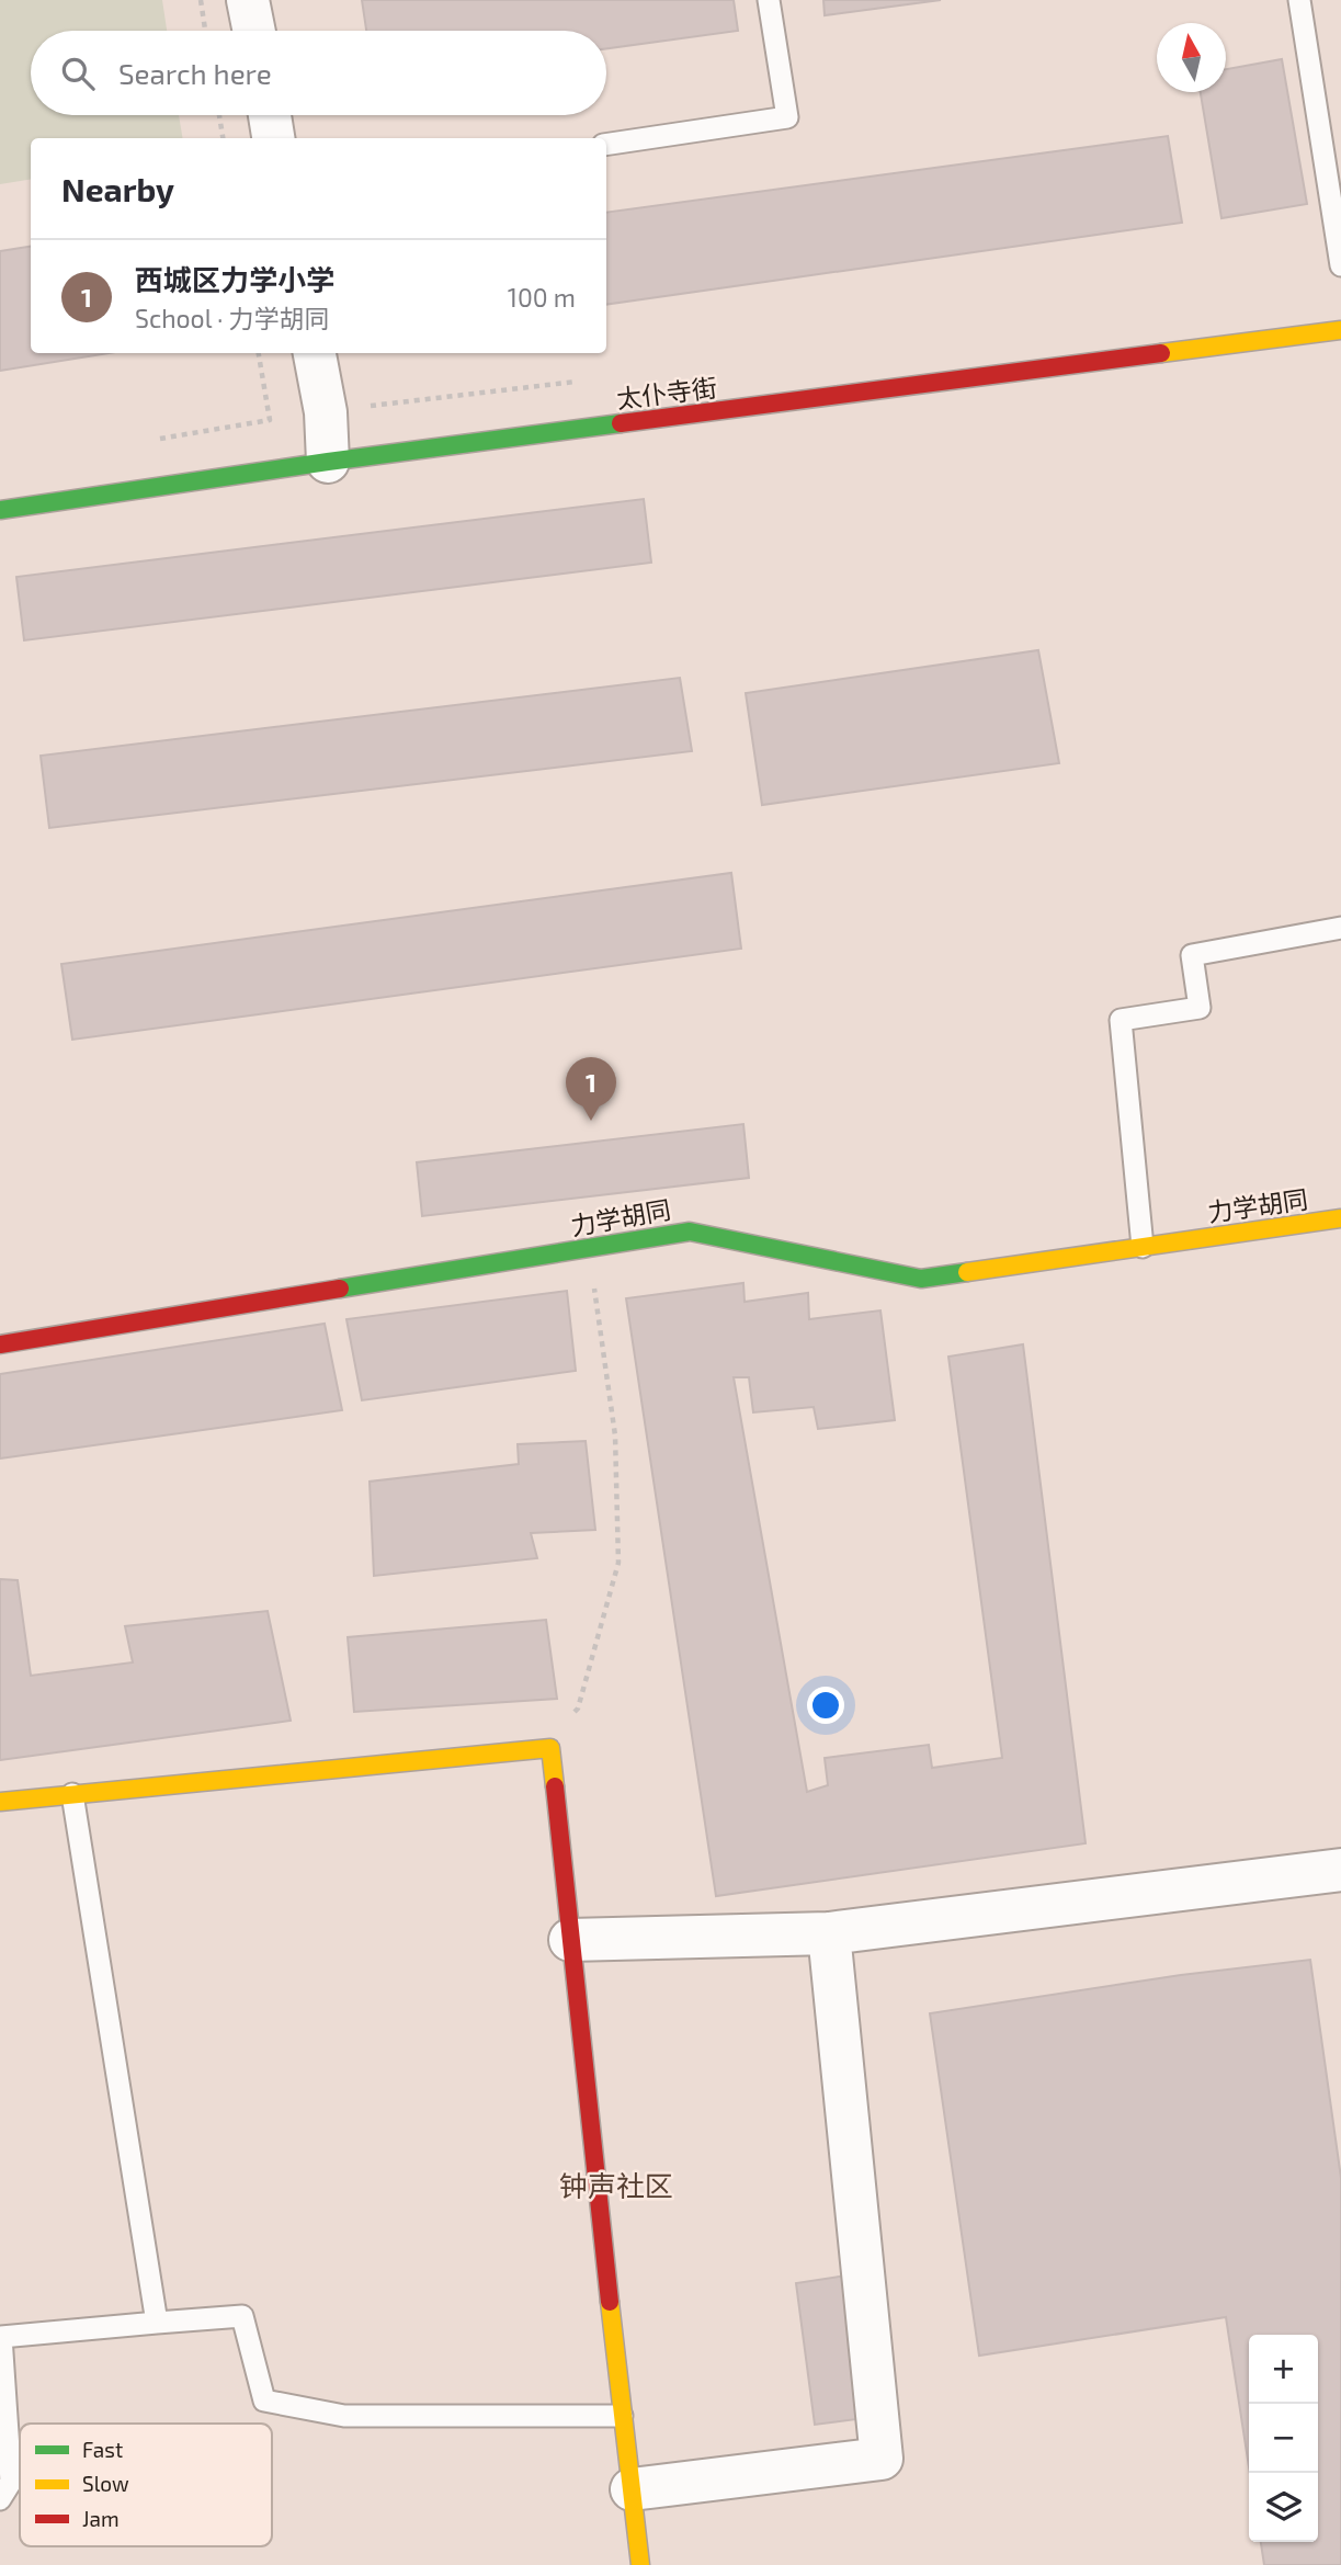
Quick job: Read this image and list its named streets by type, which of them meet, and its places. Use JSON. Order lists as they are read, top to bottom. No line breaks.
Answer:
{"streets":{"street":["太仆寺街","力学胡同"]},"districts":["钟声社区"],"legend":["Fast","Slow","Jam"],"north":"top","page":{"search":"Search here","heading":"Nearby","list":[{"mark":"1","name":"西城区力学小学","note":"School · 力学胡同","value":"100 m"}],"pins":"1","map_buttons":["+","−"]}}
